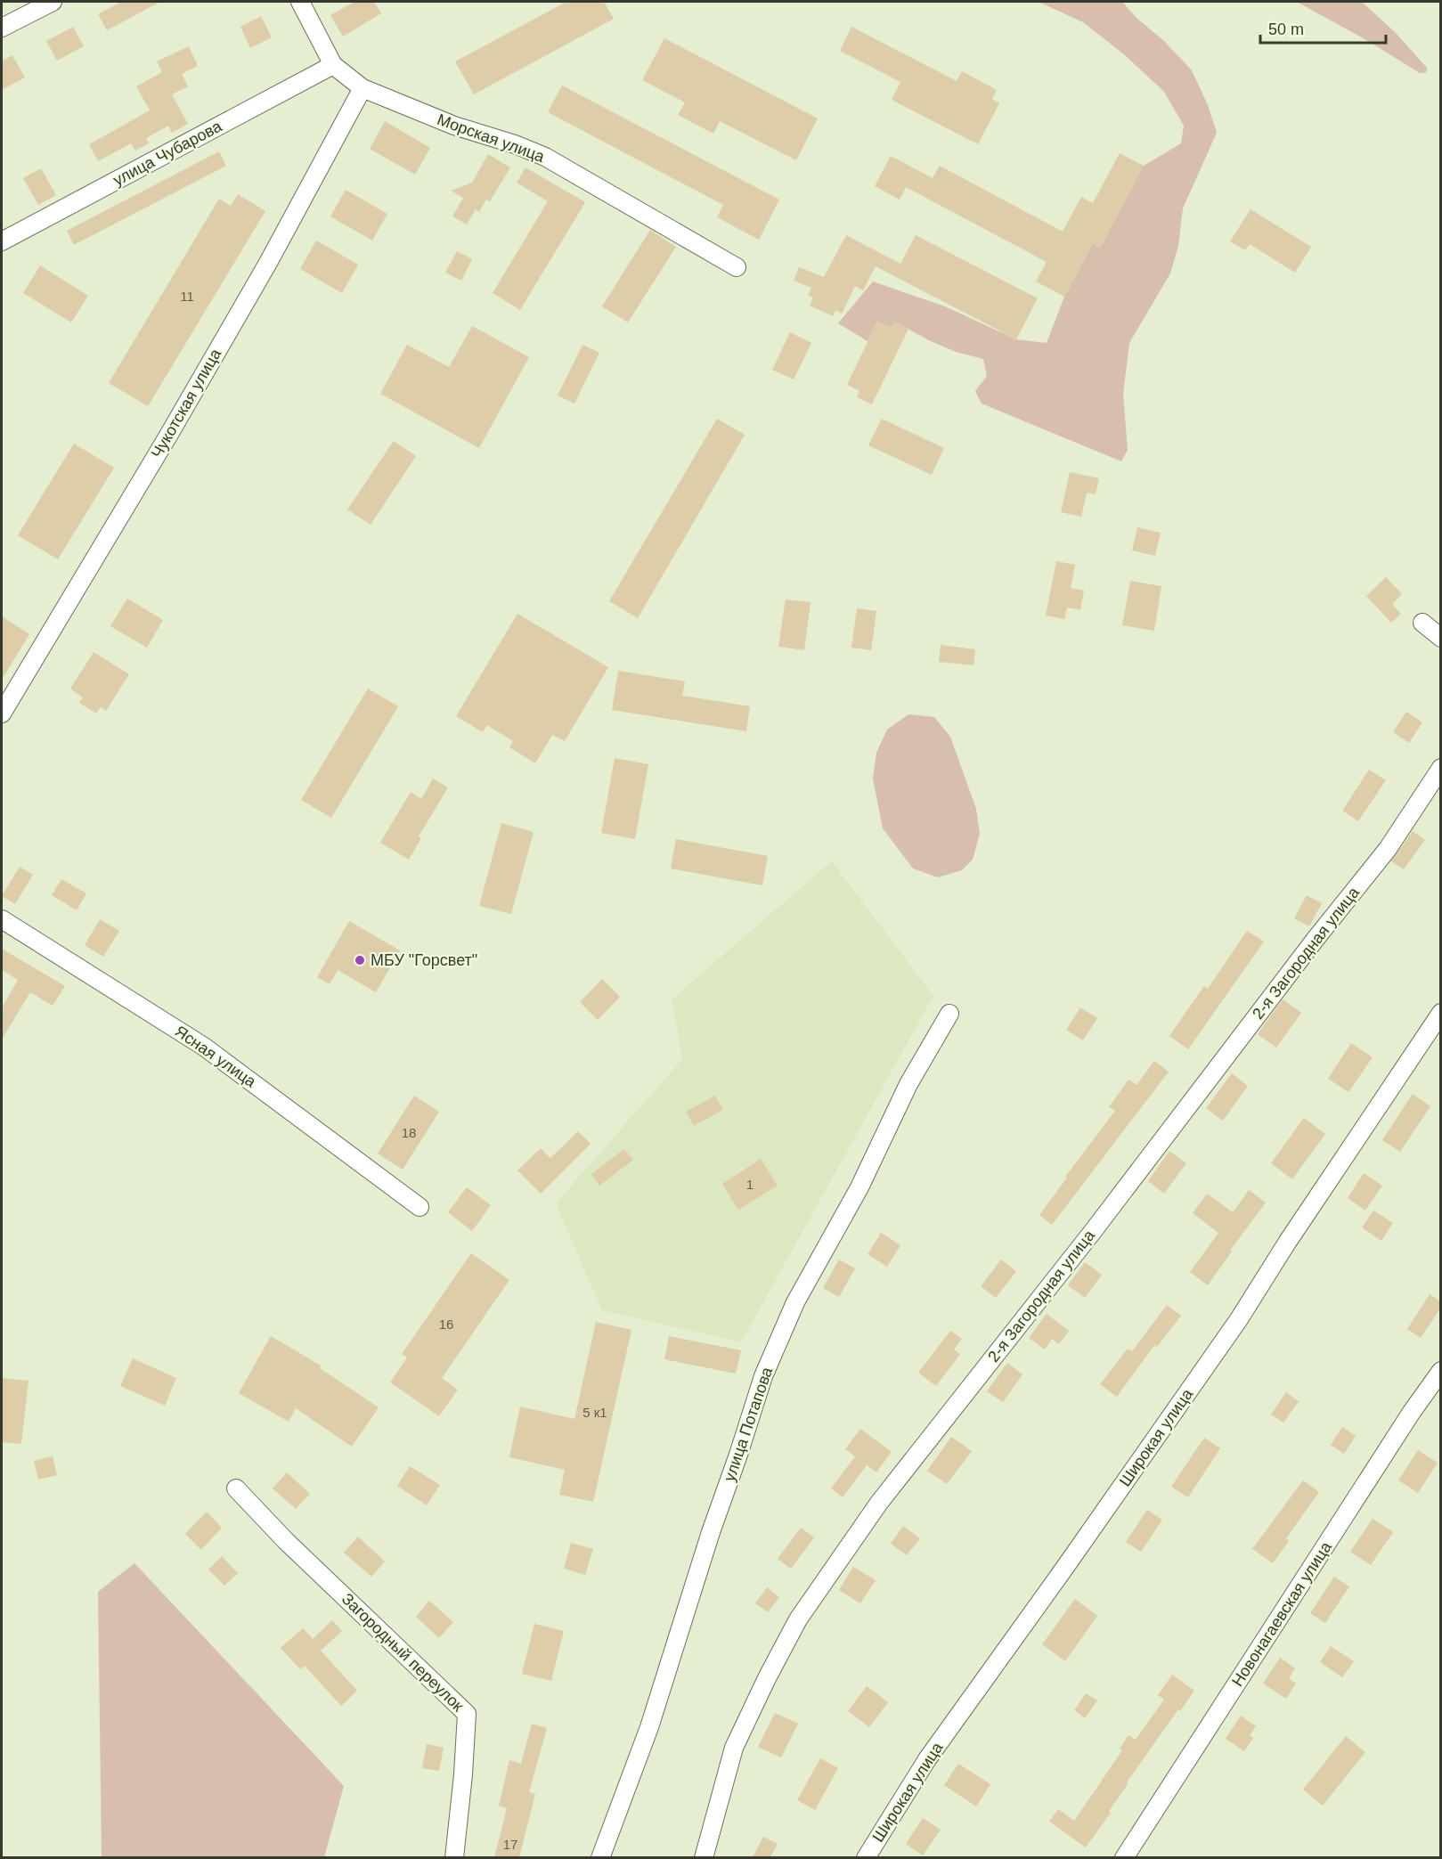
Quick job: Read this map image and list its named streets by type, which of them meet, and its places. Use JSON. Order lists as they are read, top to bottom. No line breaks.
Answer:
{"streets":{"street":["Морская улица","улица Чубарова","Чукотская улица","2-я Загородная улица","Ясная улица","улица Потапова","Широкая улица","Новонагаевская улица","Загородный переулок"]},"crossings":[["Морская улица","улица Чубарова"],["Морская улица","Чукотская улица"]],"places":["МБУ \"Горсвет\""],"house_numbers":["11","18","1","16","5 к1","17"],"scale_bar":"50 m"}
